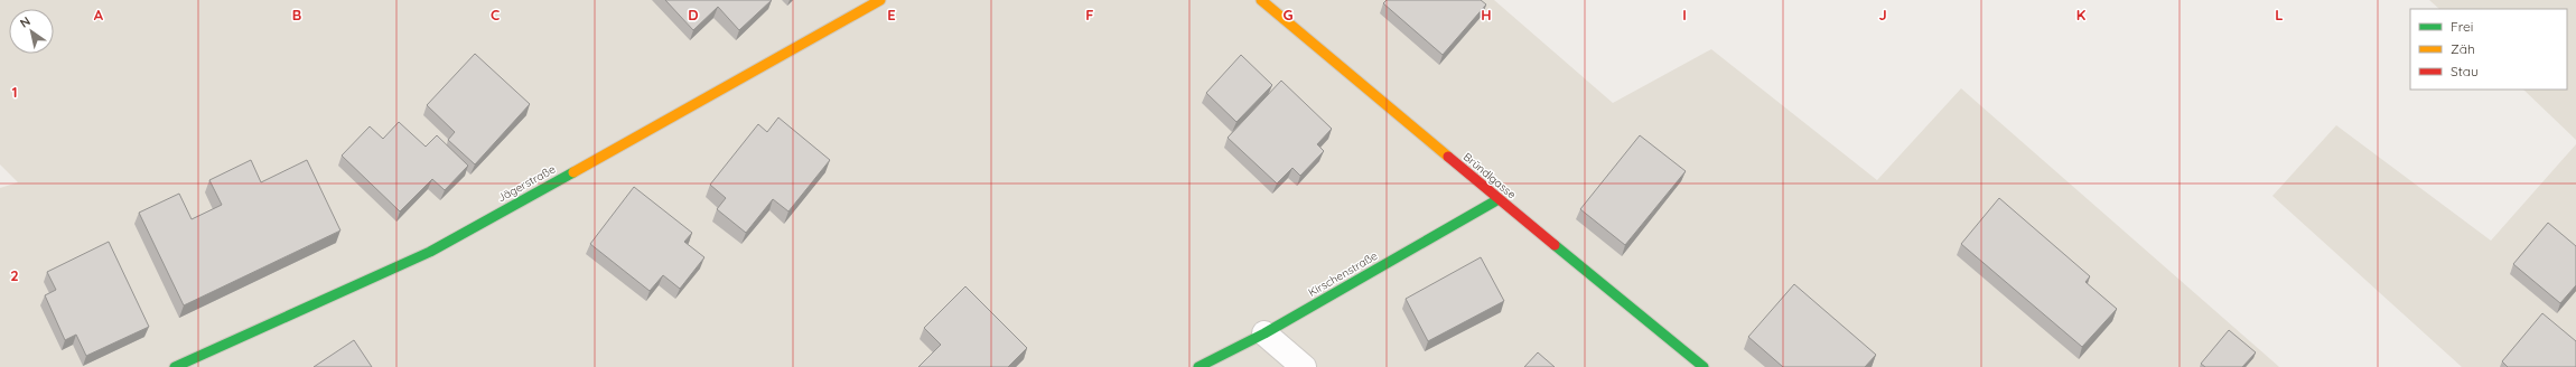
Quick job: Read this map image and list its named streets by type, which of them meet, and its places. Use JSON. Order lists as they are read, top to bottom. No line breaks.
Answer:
{"streets":{"street":["Bründlgasse","Jägerstraße","Kirschenstraße"]},"crossings":[["Bründlgasse","Kirschenstraße"]],"legend":["Frei","Zäh","Stau"],"north":"top left","grid":{"columns":["A","B","C","D","E","F","G","H","I","J","K","L"],"rows":["1","2"]}}
